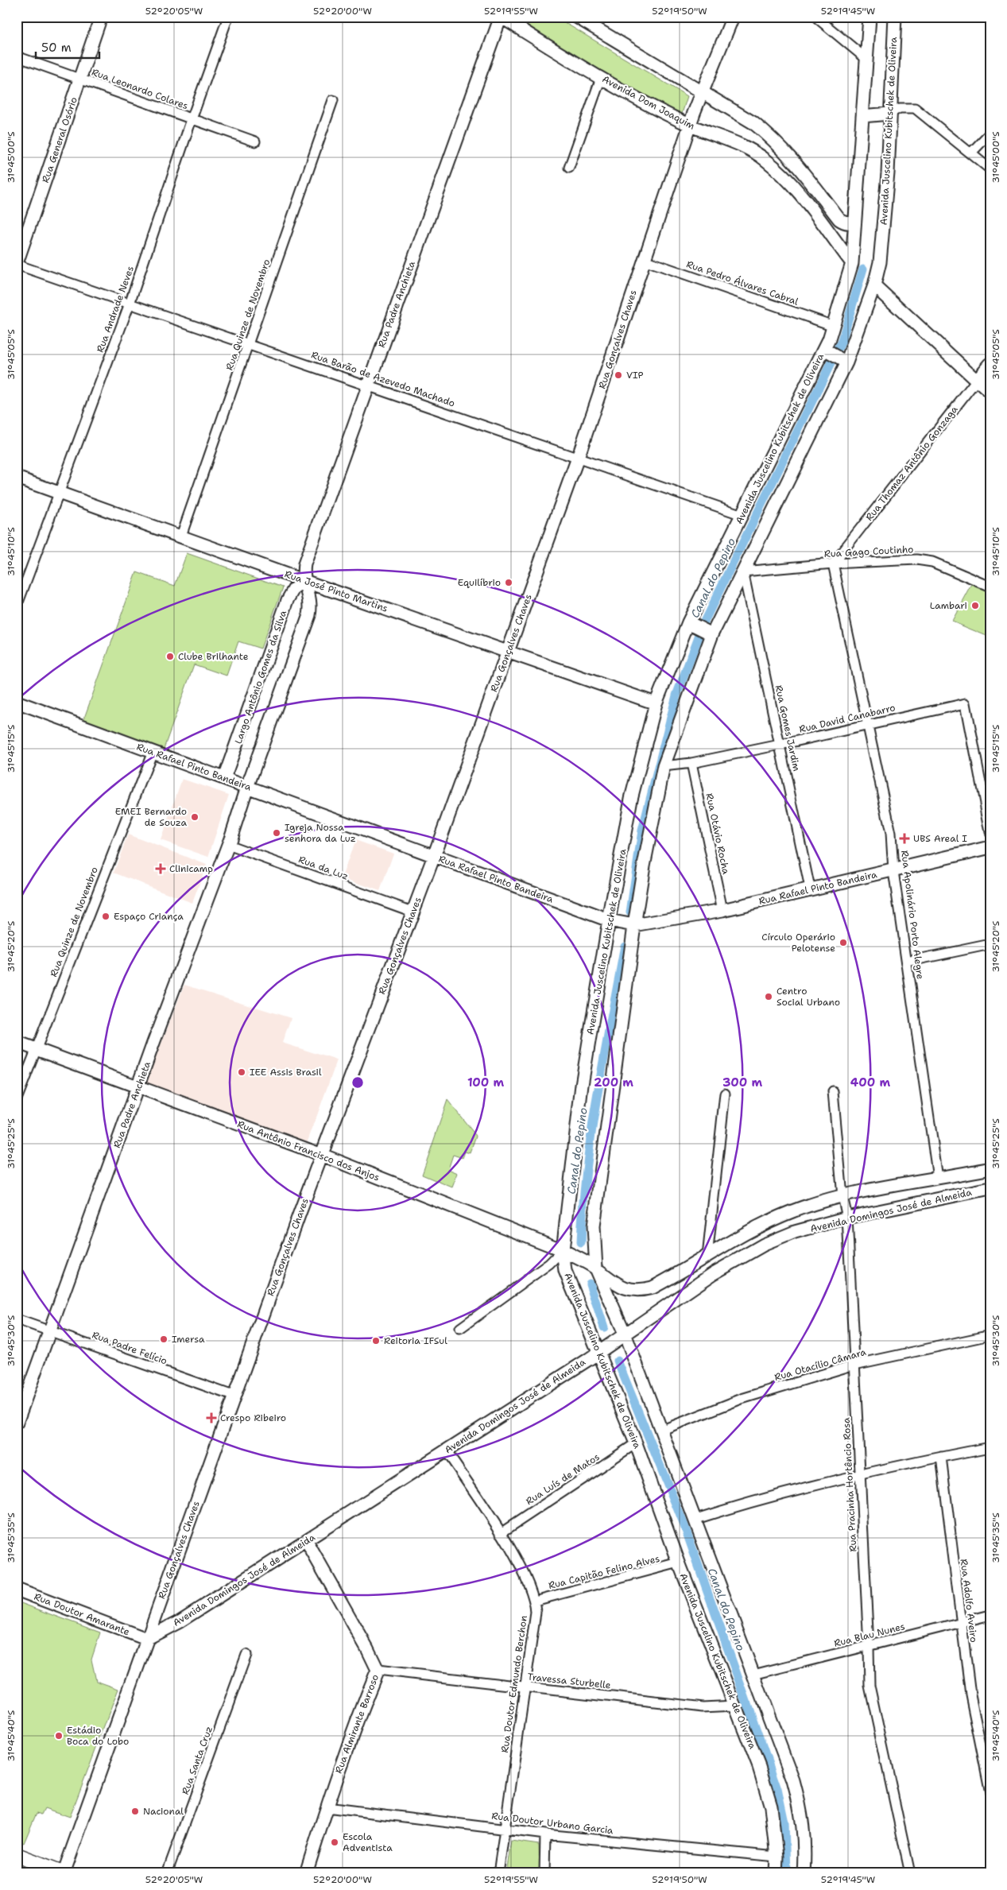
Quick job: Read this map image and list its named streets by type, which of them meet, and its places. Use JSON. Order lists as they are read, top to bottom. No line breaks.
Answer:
{"streets":{"main road":["Avenida Dom Joaquim","Avenida Juscelino Kubitschek de Oliveira","Rua General Osório","Rua Padre Anchieta","Rua Gonçalves Chaves","Rua Thomaz Antônio Gonzaga","Rua José Pinto Martins","Largo Antônio Gomes da Silva","Rua Rafael Pinto Bandeira","Rua Antônio Francisco dos Anjos","Avenida Domingos José de Almeida","Rua Doutor Amarante","Rua Almirante Barroso"],"street":["Rua Leonardo Colares","Rua Pedro Álvares Cabral","Rua Andrade Neves","Rua Quinze de Novembro","Rua Barão de Azevedo Machado","Rua Gago Coutinho","Rua David Canabarro","Rua Gomes Jardim","Rua Otávio Rocha","Rua da Luz","Rua Apolinário Porto Alegre","Rua Padre Felício","Rua Otacílio Câmara","Rua Luís de Matos","Rua Pracinha Hortêncio Rosa","Rua Capitão Felino Alves","Rua Adolfo Aveiro","Rua Blau Nunes","Travessa Sturbelle","Rua Doutor Edmundo Berchon","Rua Santa Cruz","Rua Doutor Urbano Garcia"]},"crossings":[["Rua Leonardo Colares","Rua General Osório"],["Rua Leonardo Colares","Rua Andrade Neves"],["Avenida Dom Joaquim","Avenida Juscelino Kubitschek de Oliveira"],["Avenida Dom Joaquim","Rua Padre Anchieta"],["Avenida Dom Joaquim","Rua Gonçalves Chaves"],["Avenida Juscelino Kubitschek de Oliveira","Rua Pedro Álvares Cabral"],["Avenida Juscelino Kubitschek de Oliveira","Rua Barão de Azevedo Machado"],["Avenida Juscelino Kubitschek de Oliveira","Rua Gago Coutinho"],["Avenida Juscelino Kubitschek de Oliveira","Rua José Pinto Martins"],["Avenida Juscelino Kubitschek de Oliveira","Rua David Canabarro"],["Avenida Juscelino Kubitschek de Oliveira","Rua Gomes Jardim"],["Avenida Juscelino Kubitschek de Oliveira","Rua Rafael Pinto Bandeira"],["Avenida Juscelino Kubitschek de Oliveira","Rua Antônio Francisco dos Anjos"],["Avenida Juscelino Kubitschek de Oliveira","Avenida Domingos José de Almeida"],["Avenida Juscelino Kubitschek de Oliveira","Rua Otacílio Câmara"],["Avenida Juscelino Kubitschek de Oliveira","Rua Luís de Matos"],["Avenida Juscelino Kubitschek de Oliveira","Rua Capitão Felino Alves"],["Avenida Juscelino Kubitschek de Oliveira","Rua Blau Nunes"],["Avenida Juscelino Kubitschek de Oliveira","Travessa Sturbelle"],["Avenida Juscelino Kubitschek de Oliveira","Rua Doutor Urbano Garcia"],["Rua General Osório","Rua Barão de Azevedo Machado"],["Rua Pedro Álvares Cabral","Rua Gonçalves Chaves"],["Rua Padre Anchieta","Rua Barão de Azevedo Machado"],["Rua Padre Anchieta","Rua José Pinto Martins"],["Rua Padre Anchieta","Largo Antônio Gomes da Silva"],["Rua Padre Anchieta","Rua Rafael Pinto Bandeira"],["Rua Padre Anchieta","Rua da Luz"],["Rua Padre Anchieta","Rua Antônio Francisco dos Anjos"],["Rua Padre Anchieta","Rua Padre Felício"],["Rua Andrade Neves","Rua Barão de Azevedo Machado"],["Rua Andrade Neves","Rua José Pinto Martins"],["Rua Quinze de Novembro","Rua Barão de Azevedo Machado"],["Rua Quinze de Novembro","Rua José Pinto Martins"],["Rua Quinze de Novembro","Rua Rafael Pinto Bandeira"],["Rua Quinze de Novembro","Rua Antônio Francisco dos Anjos"],["Rua Gonçalves Chaves","Rua Barão de Azevedo Machado"],["Rua Gonçalves Chaves","Rua José Pinto Martins"],["Rua Gonçalves Chaves","Rua Rafael Pinto Bandeira"],["Rua Gonçalves Chaves","Rua da Luz"],["Rua Gonçalves Chaves","Rua Antônio Francisco dos Anjos"],["Rua Gonçalves Chaves","Avenida Domingos José de Almeida"],["Rua Gonçalves Chaves","Rua Padre Felício"],["Rua Gonçalves Chaves","Rua Doutor Amarante"],["Rua Thomaz Antônio Gonzaga","Rua Gago Coutinho"],["Rua Thomaz Antônio Gonzaga","Rua Apolinário Porto Alegre"],["Rua Gago Coutinho","Rua Gomes Jardim"],["Rua Gago Coutinho","Rua Apolinário Porto Alegre"],["Rua José Pinto Martins","Largo Antônio Gomes da Silva"],["Largo Antônio Gomes da Silva","Rua Rafael Pinto Bandeira"],["Rua David Canabarro","Rua Gomes Jardim"],["Rua David Canabarro","Rua Otávio Rocha"],["Rua David Canabarro","Rua Apolinário Porto Alegre"],["Rua Gomes Jardim","Rua Rafael Pinto Bandeira"],["Rua Rafael Pinto Bandeira","Rua Otávio Rocha"],["Rua Rafael Pinto Bandeira","Rua Apolinário Porto Alegre"],["Rua Apolinário Porto Alegre","Avenida Domingos José de Almeida"],["Rua Antônio Francisco dos Anjos","Avenida Domingos José de Almeida"],["Avenida Domingos José de Almeida","Rua Pracinha Hortêncio Rosa"],["Avenida Domingos José de Almeida","Rua Doutor Amarante"],["Avenida Domingos José de Almeida","Rua Doutor Edmundo Berchon"],["Avenida Domingos José de Almeida","Rua Almirante Barroso"],["Rua Otacílio Câmara","Rua Pracinha Hortêncio Rosa"],["Rua Luís de Matos","Rua Doutor Edmundo Berchon"],["Rua Pracinha Hortêncio Rosa","Rua Blau Nunes"],["Rua Capitão Felino Alves","Rua Doutor Edmundo Berchon"],["Rua Adolfo Aveiro","Rua Blau Nunes"],["Travessa Sturbelle","Rua Doutor Edmundo Berchon"],["Travessa Sturbelle","Rua Almirante Barroso"],["Rua Doutor Edmundo Berchon","Rua Doutor Urbano Garcia"],["Rua Almirante Barroso","Rua Doutor Urbano Garcia"]],"water":["Canal do Pepino"],"places":{"other":["VIP","Equilíbrio","Lambari","Clube Brilhante","EMEI Bernardo de Souza","Igreja Nossa senhora da Luz","Espaço Criança","Círculo Operário Pelotense","Centro Social Urbano","IEE Assis Brasil","Imersa","Reitoria IFSul","Estádio Boca do Lobo","Nacional","Escola Adventista"],"health":["UBS Areal I","Clinicamp","Crespo Ribeiro"]},"scale_bar":"50 m","coordinates":["52°20'05\"W","52°20'00\"W","52°19'55\"W","52°19'50\"W","52°19'45\"W","31°45'00\"S","31°45'05\"S","31°45'10\"S","31°45'15\"S","31°45'20\"S","31°45'25\"S","31°45'30\"S","31°45'35\"S","31°45'40\"S"],"rings":["100 m","200 m","300 m","400 m"]}
